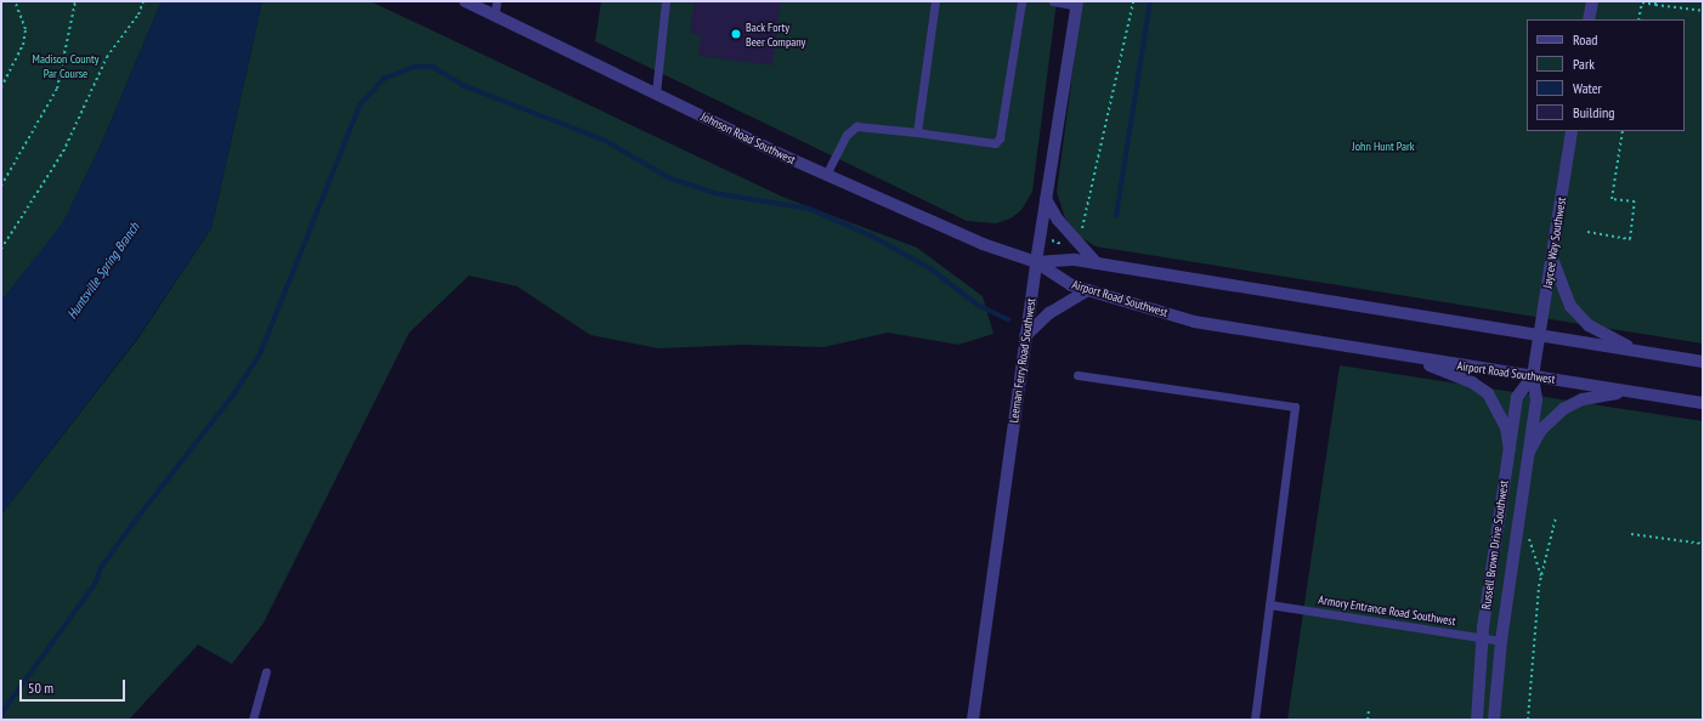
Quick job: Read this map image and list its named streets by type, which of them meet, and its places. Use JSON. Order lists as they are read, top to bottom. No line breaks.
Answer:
{"streets":{"street":["Johnson Road Southwest","Jaycee Way Southwest","Airport Road Southwest","Leeman Ferry Road Southwest","Russell Brown Drive Southwest"],"lane":["Armory Entrance Road Southwest"]},"crossings":[["Johnson Road Southwest","Airport Road Southwest"],["Johnson Road Southwest","Leeman Ferry Road Southwest"],["Jaycee Way Southwest","Airport Road Southwest"],["Jaycee Way Southwest","Russell Brown Drive Southwest"],["Airport Road Southwest","Leeman Ferry Road Southwest"],["Airport Road Southwest","Russell Brown Drive Southwest"],["Russell Brown Drive Southwest","Armory Entrance Road Southwest"]],"water":["Huntsville Spring Branch"],"parks":["Madison County Par Course","John Hunt Park"],"places":["Back Forty Beer Company"],"legend":["Road","Park","Water","Building"],"scale_bar":"50 m"}
